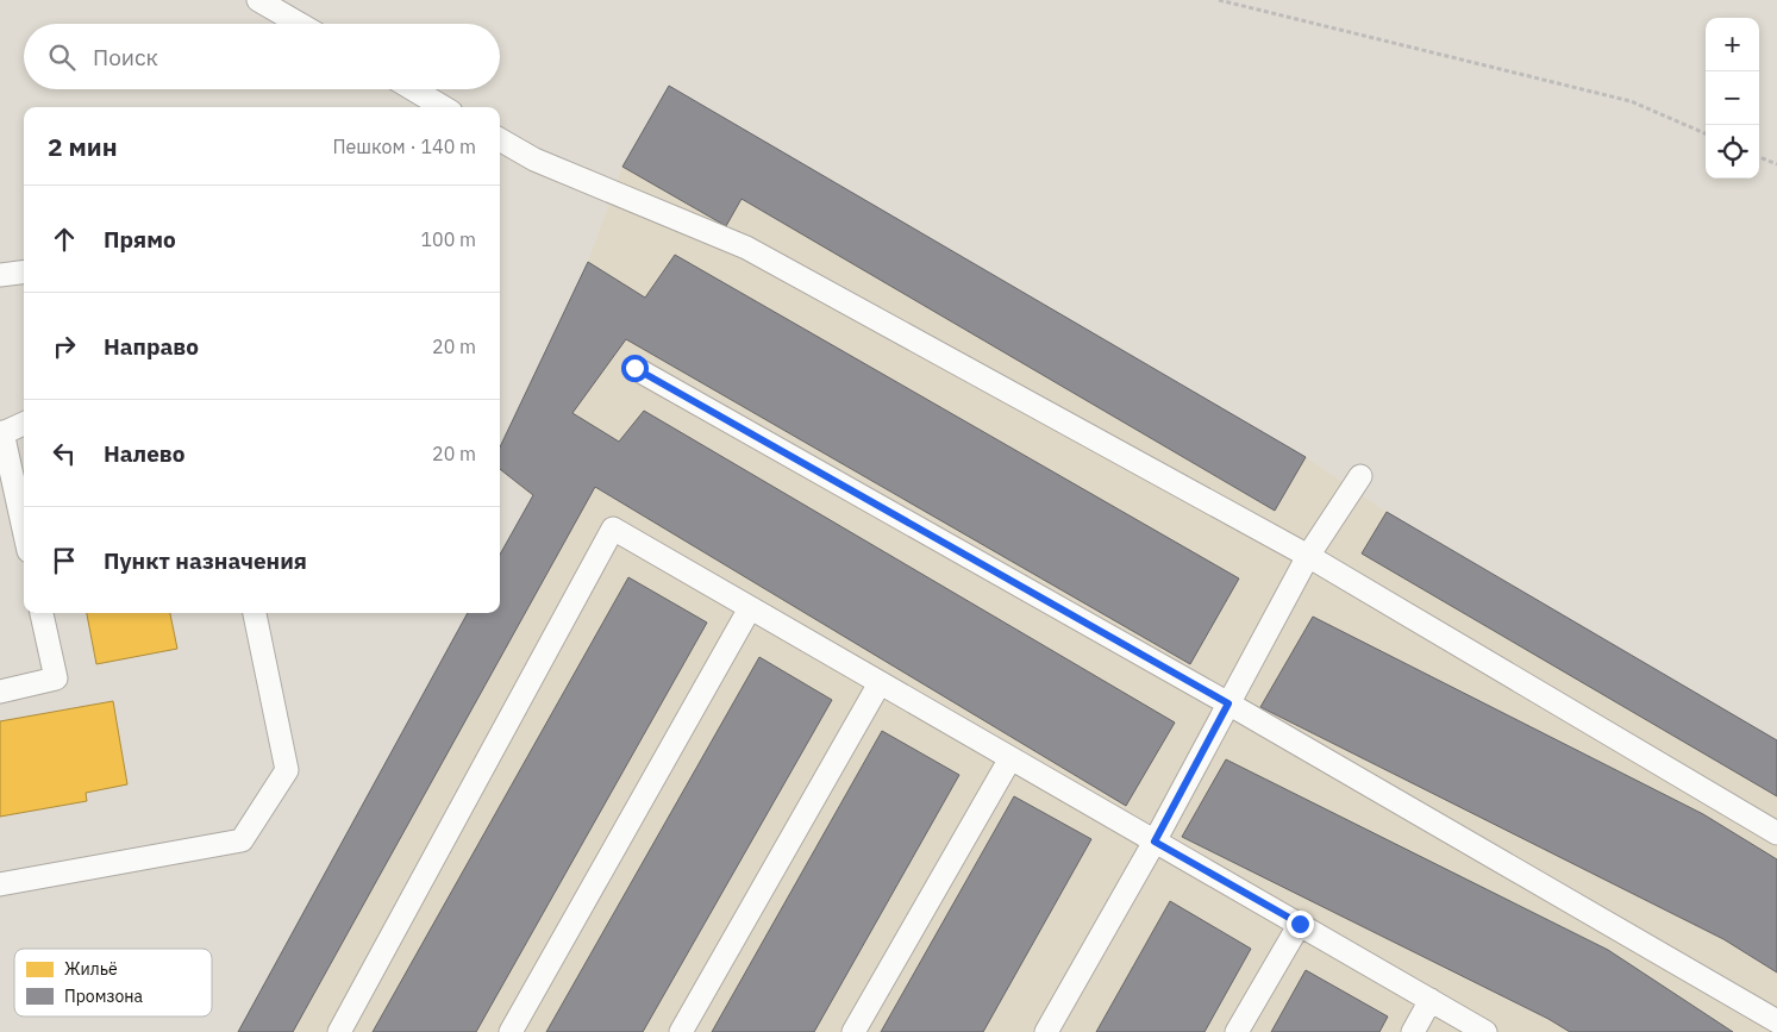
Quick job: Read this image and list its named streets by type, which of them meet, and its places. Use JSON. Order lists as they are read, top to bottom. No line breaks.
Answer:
{"legend":["Жильё","Промзона"],"page":{"map_buttons":["+","−"],"search":"Поиск","heading":["2 мин","Пешком · 140 m"],"list":[["Прямо","100 m"],["Направо","20 m"],["Налево","20 m"],"Пункт назначения"]}}
